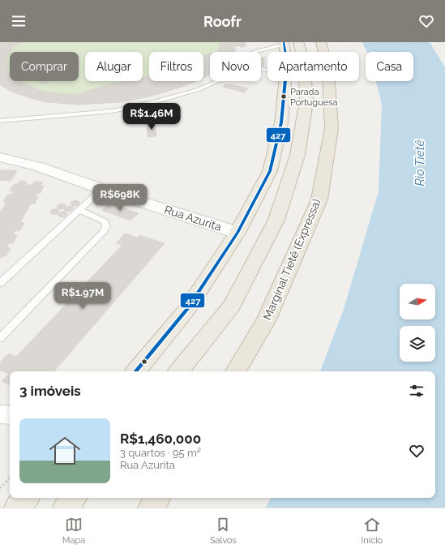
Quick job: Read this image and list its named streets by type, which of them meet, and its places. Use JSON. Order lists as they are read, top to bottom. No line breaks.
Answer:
{"streets":{"highway":["Marginal Tietê (Expressa)"],"street":["Rua Azurita"]},"water":["Rio Tietê"],"places":["Parada Portuguesa"],"lines":["transit line 427"],"north":"right","page":{"header":"Roofr","chip":["Comprar","Alugar","Filtros","Novo","Apartamento","Casa"],"price":["R$1.46M","R$698K","R$1.97M"],"heading":"3 imóveis","list":[{"name":"R$1,460,000","note":"3 quartos · 95 m² · Rua Azurita"}],"tabs":["Mapa","Salvos","Início"]}}
